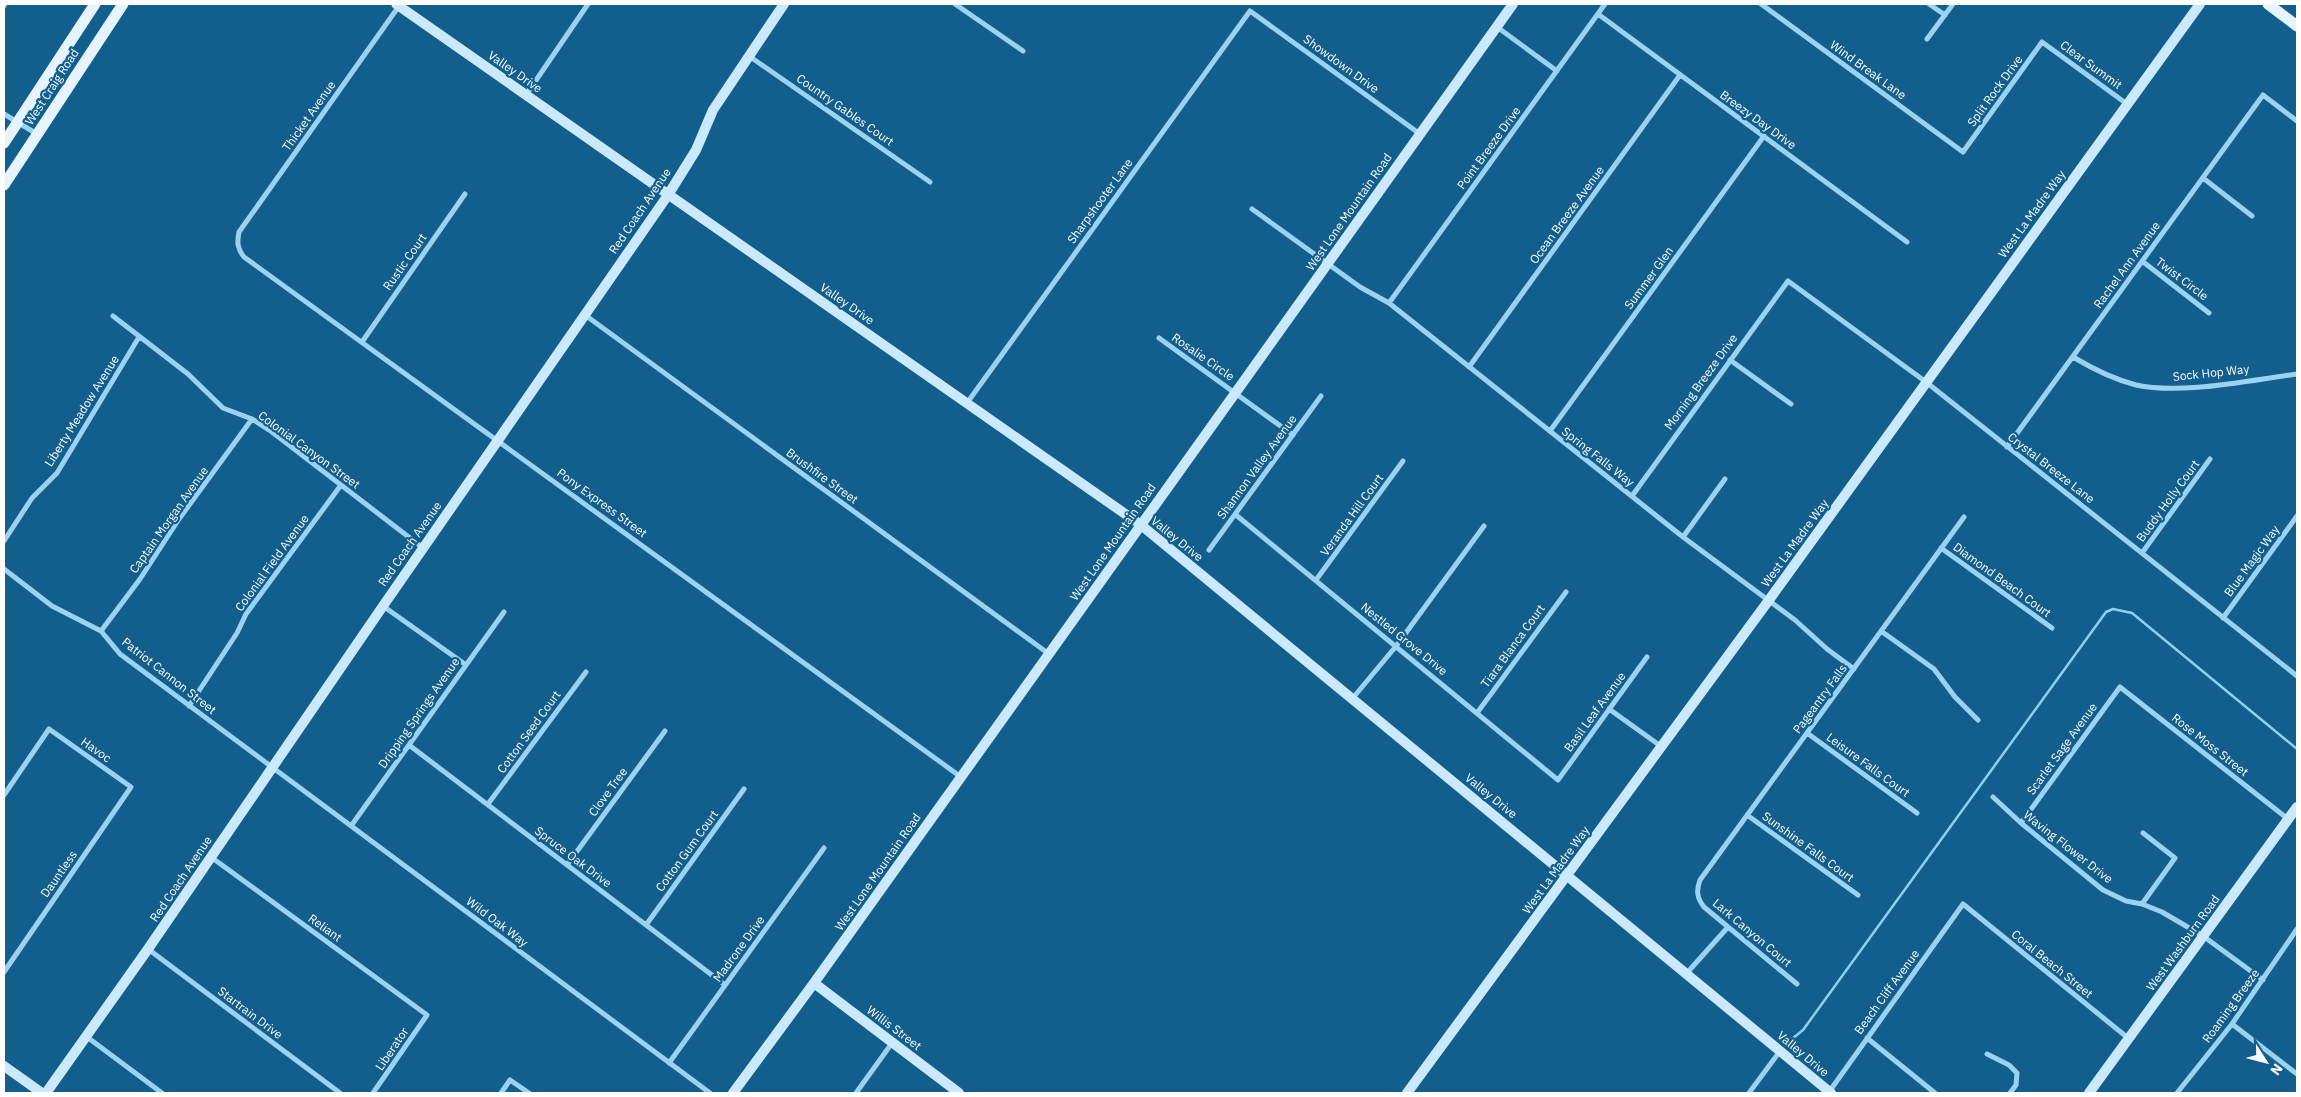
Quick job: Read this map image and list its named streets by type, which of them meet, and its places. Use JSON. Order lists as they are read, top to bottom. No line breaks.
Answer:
{"streets":{"main road":["West Craig Road"],"street":["Showdown Drive","Clear Summit","Wind Break Lane","Valley Drive","Split Rock Drive","Country Gables Court","Thicket Avenue","Breezy Day Drive","Point Breeze Drive","Sharpshooter Lane","Red Coach Avenue","West Lone Mountain Road","West La Madre Way","Ocean Breeze Avenue","Rustic Court","Rachel Ann Avenue","Summer Glen","Twist Circle","Rosalie Circle","Sock Hop Way","Morning Breeze Drive","Liberty Meadow Avenue","Colonial Canyon Street","Spring Falls Way","Shannon Valley Avenue","Crystal Breeze Lane","Brushfire Street","Buddy Holly Court","Pony Express Street","Veranda Hill Court","Captain Morgan Avenue","Blue Magic Way","Colonial Field Avenue","Diamond Beach Court","Nestled Grove Drive","Tiara Blanca Court","Patriot Cannon Street","Pageantry Falls","Basil Leaf Avenue","Dripping Springs Avenue","Cotton Seed Court","Rose Moss Street","Scarlet Sage Avenue","Havoc","Leisure Falls Court","Clove Tree","Sunshine Falls Court","Waving Flower Drive","Cotton Gum Court","Spruce Oak Drive","Dauntless","Wild Oak Way","Reliant","Lark Canyon Court","West Washburn Road","Madrone Drive","Coral Beach Street","Beach Cliff Avenue","Roaming Breeze","Startrain Drive","Willis Street","Liberator"]},"crossings":[["Showdown Drive","Sharpshooter Lane"],["Showdown Drive","West Lone Mountain Road"],["Clear Summit","Split Rock Drive"],["Clear Summit","West La Madre Way"],["Wind Break Lane","Split Rock Drive"],["Valley Drive","Thicket Avenue"],["Valley Drive","Sharpshooter Lane"],["Valley Drive","Red Coach Avenue"],["Valley Drive","West Lone Mountain Road"],["Valley Drive","West La Madre Way"],["Valley Drive","Beach Cliff Avenue"],["Country Gables Court","Red Coach Avenue"],["Thicket Avenue","Pony Express Street"],["Breezy Day Drive","Point Breeze Drive"],["Breezy Day Drive","Ocean Breeze Avenue"],["Breezy Day Drive","Summer Glen"],["Point Breeze Drive","Spring Falls Way"],["Red Coach Avenue","Colonial Canyon Street"],["Red Coach Avenue","Brushfire Street"],["Red Coach Avenue","Pony Express Street"],["Red Coach Avenue","Patriot Cannon Street"],["Red Coach Avenue","Wild Oak Way"],["Red Coach Avenue","Reliant"],["Red Coach Avenue","Startrain Drive"],["West Lone Mountain Road","Rosalie Circle"],["West Lone Mountain Road","Spring Falls Way"],["West Lone Mountain Road","Brushfire Street"],["West Lone Mountain Road","Pony Express Street"],["West Lone Mountain Road","Willis Street"],["West La Madre Way","Spring Falls Way"],["West La Madre Way","Crystal Breeze Lane"],["Ocean Breeze Avenue","Spring Falls Way"],["Rustic Court","Pony Express Street"],["Rachel Ann Avenue","Twist Circle"],["Rachel Ann Avenue","Sock Hop Way"],["Rachel Ann Avenue","Crystal Breeze Lane"],["Summer Glen","Spring Falls Way"],["Rosalie Circle","Shannon Valley Avenue"],["Morning Breeze Drive","Spring Falls Way"],["Morning Breeze Drive","Crystal Breeze Lane"],["Liberty Meadow Avenue","Colonial Canyon Street"],["Colonial Canyon Street","Captain Morgan Avenue"],["Colonial Canyon Street","Colonial Field Avenue"],["Spring Falls Way","Pageantry Falls"],["Shannon Valley Avenue","Nestled Grove Drive"],["Crystal Breeze Lane","Buddy Holly Court"],["Crystal Breeze Lane","Blue Magic Way"],["Veranda Hill Court","Nestled Grove Drive"],["Captain Morgan Avenue","Patriot Cannon Street"],["Colonial Field Avenue","Patriot Cannon Street"],["Diamond Beach Court","Pageantry Falls"],["Nestled Grove Drive","Tiara Blanca Court"],["Nestled Grove Drive","Basil Leaf Avenue"],["Patriot Cannon Street","Wild Oak Way"],["Pageantry Falls","Leisure Falls Court"],["Pageantry Falls","Sunshine Falls Court"],["Pageantry Falls","Lark Canyon Court"],["Dripping Springs Avenue","Spruce Oak Drive"],["Dripping Springs Avenue","Wild Oak Way"],["Cotton Seed Court","Spruce Oak Drive"],["Rose Moss Street","Scarlet Sage Avenue"],["Rose Moss Street","West Washburn Road"],["Scarlet Sage Avenue","Waving Flower Drive"],["Havoc","Dauntless"],["Clove Tree","Spruce Oak Drive"],["Waving Flower Drive","West Washburn Road"],["Waving Flower Drive","Roaming Breeze"],["Cotton Gum Court","Spruce Oak Drive"],["Spruce Oak Drive","Madrone Drive"],["Wild Oak Way","Madrone Drive"],["Reliant","Liberator"],["West Washburn Road","Coral Beach Street"],["Coral Beach Street","Beach Cliff Avenue"]],"north":"bottom right"}
